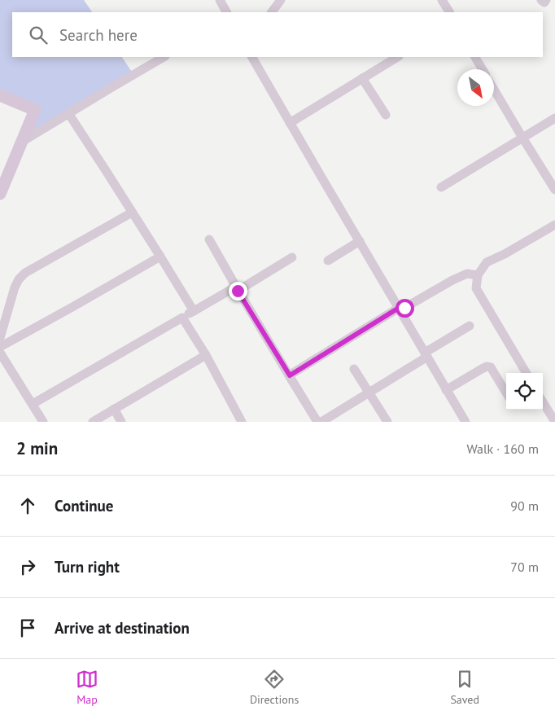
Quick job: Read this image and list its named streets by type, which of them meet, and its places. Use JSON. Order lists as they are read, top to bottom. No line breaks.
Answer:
{"north":"bottom right","page":{"search":"Search here","heading":["2 min","Walk · 160 m"],"list":[["Continue","90 m"],["Turn right","70 m"],"Arrive at destination"],"nav":["Map","Directions","Saved"]}}
